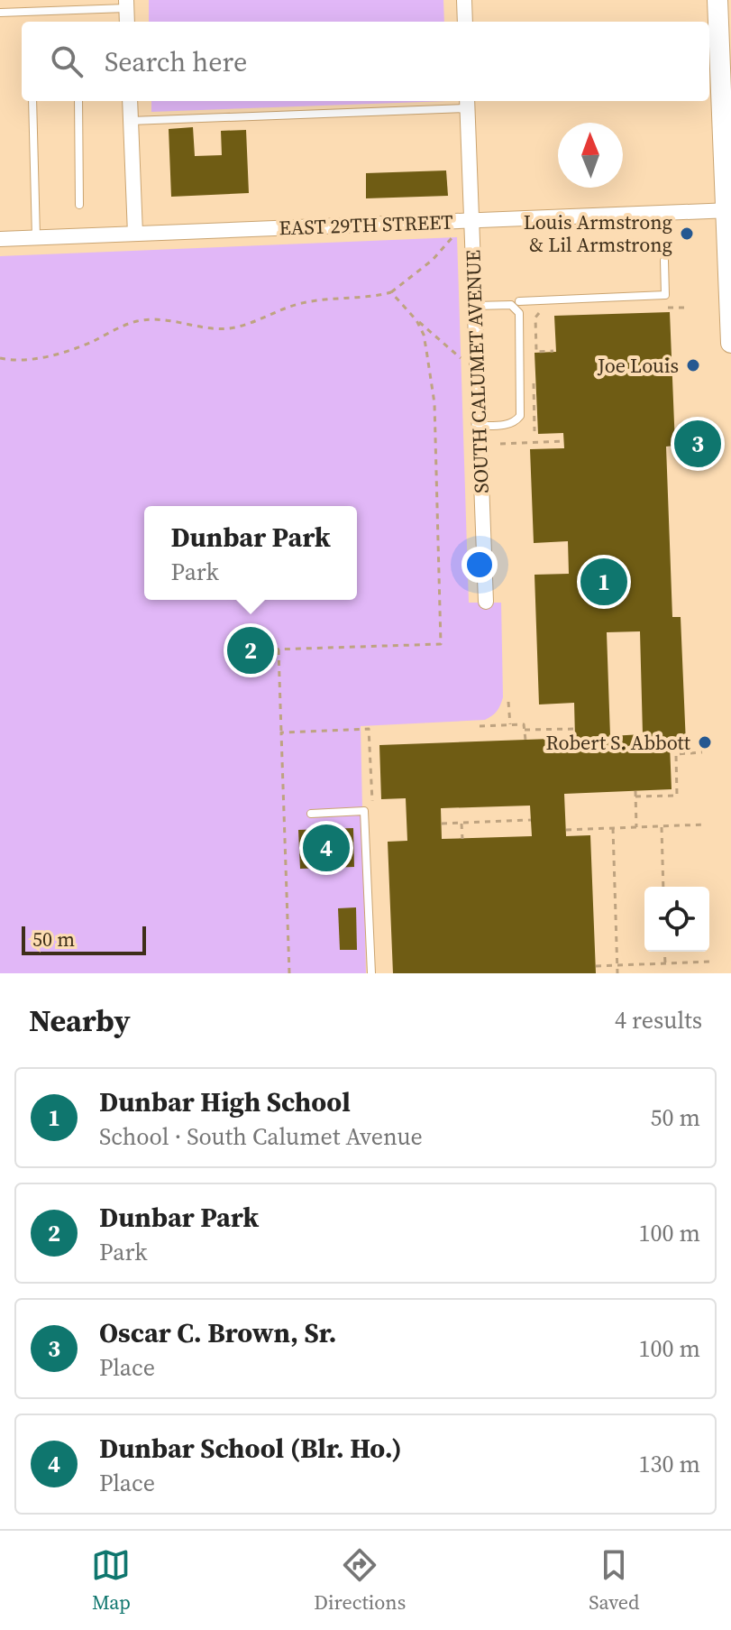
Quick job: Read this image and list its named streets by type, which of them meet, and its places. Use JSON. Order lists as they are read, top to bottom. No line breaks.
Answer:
{"streets":{"street":["EAST 29TH STREET","SOUTH CALUMET AVENUE"]},"crossings":[["EAST 29TH STREET","SOUTH CALUMET AVENUE"]],"places":["Louis Armstrong & Lil Armstrong","Joe Louis","Robert S. Abbott"],"scale_bar":"50 m","north":"top","page":{"search":"Search here","pins":["3","1","2","4"],"popup":["Dunbar Park","Park"],"scale":"50 m","heading":["Nearby","4 results"],"list":[{"mark":"1","name":"Dunbar High School","note":"School · South Calumet Avenue","value":"50 m"},{"mark":"2","name":"Dunbar Park","note":"Park","value":"100 m"},{"mark":"3","name":"Oscar C. Brown, Sr.","note":"Place","value":"100 m"},{"mark":"4","name":"Dunbar School (Blr. Ho.)","note":"Place","value":"130 m"}],"nav":["Map","Directions","Saved"]}}
